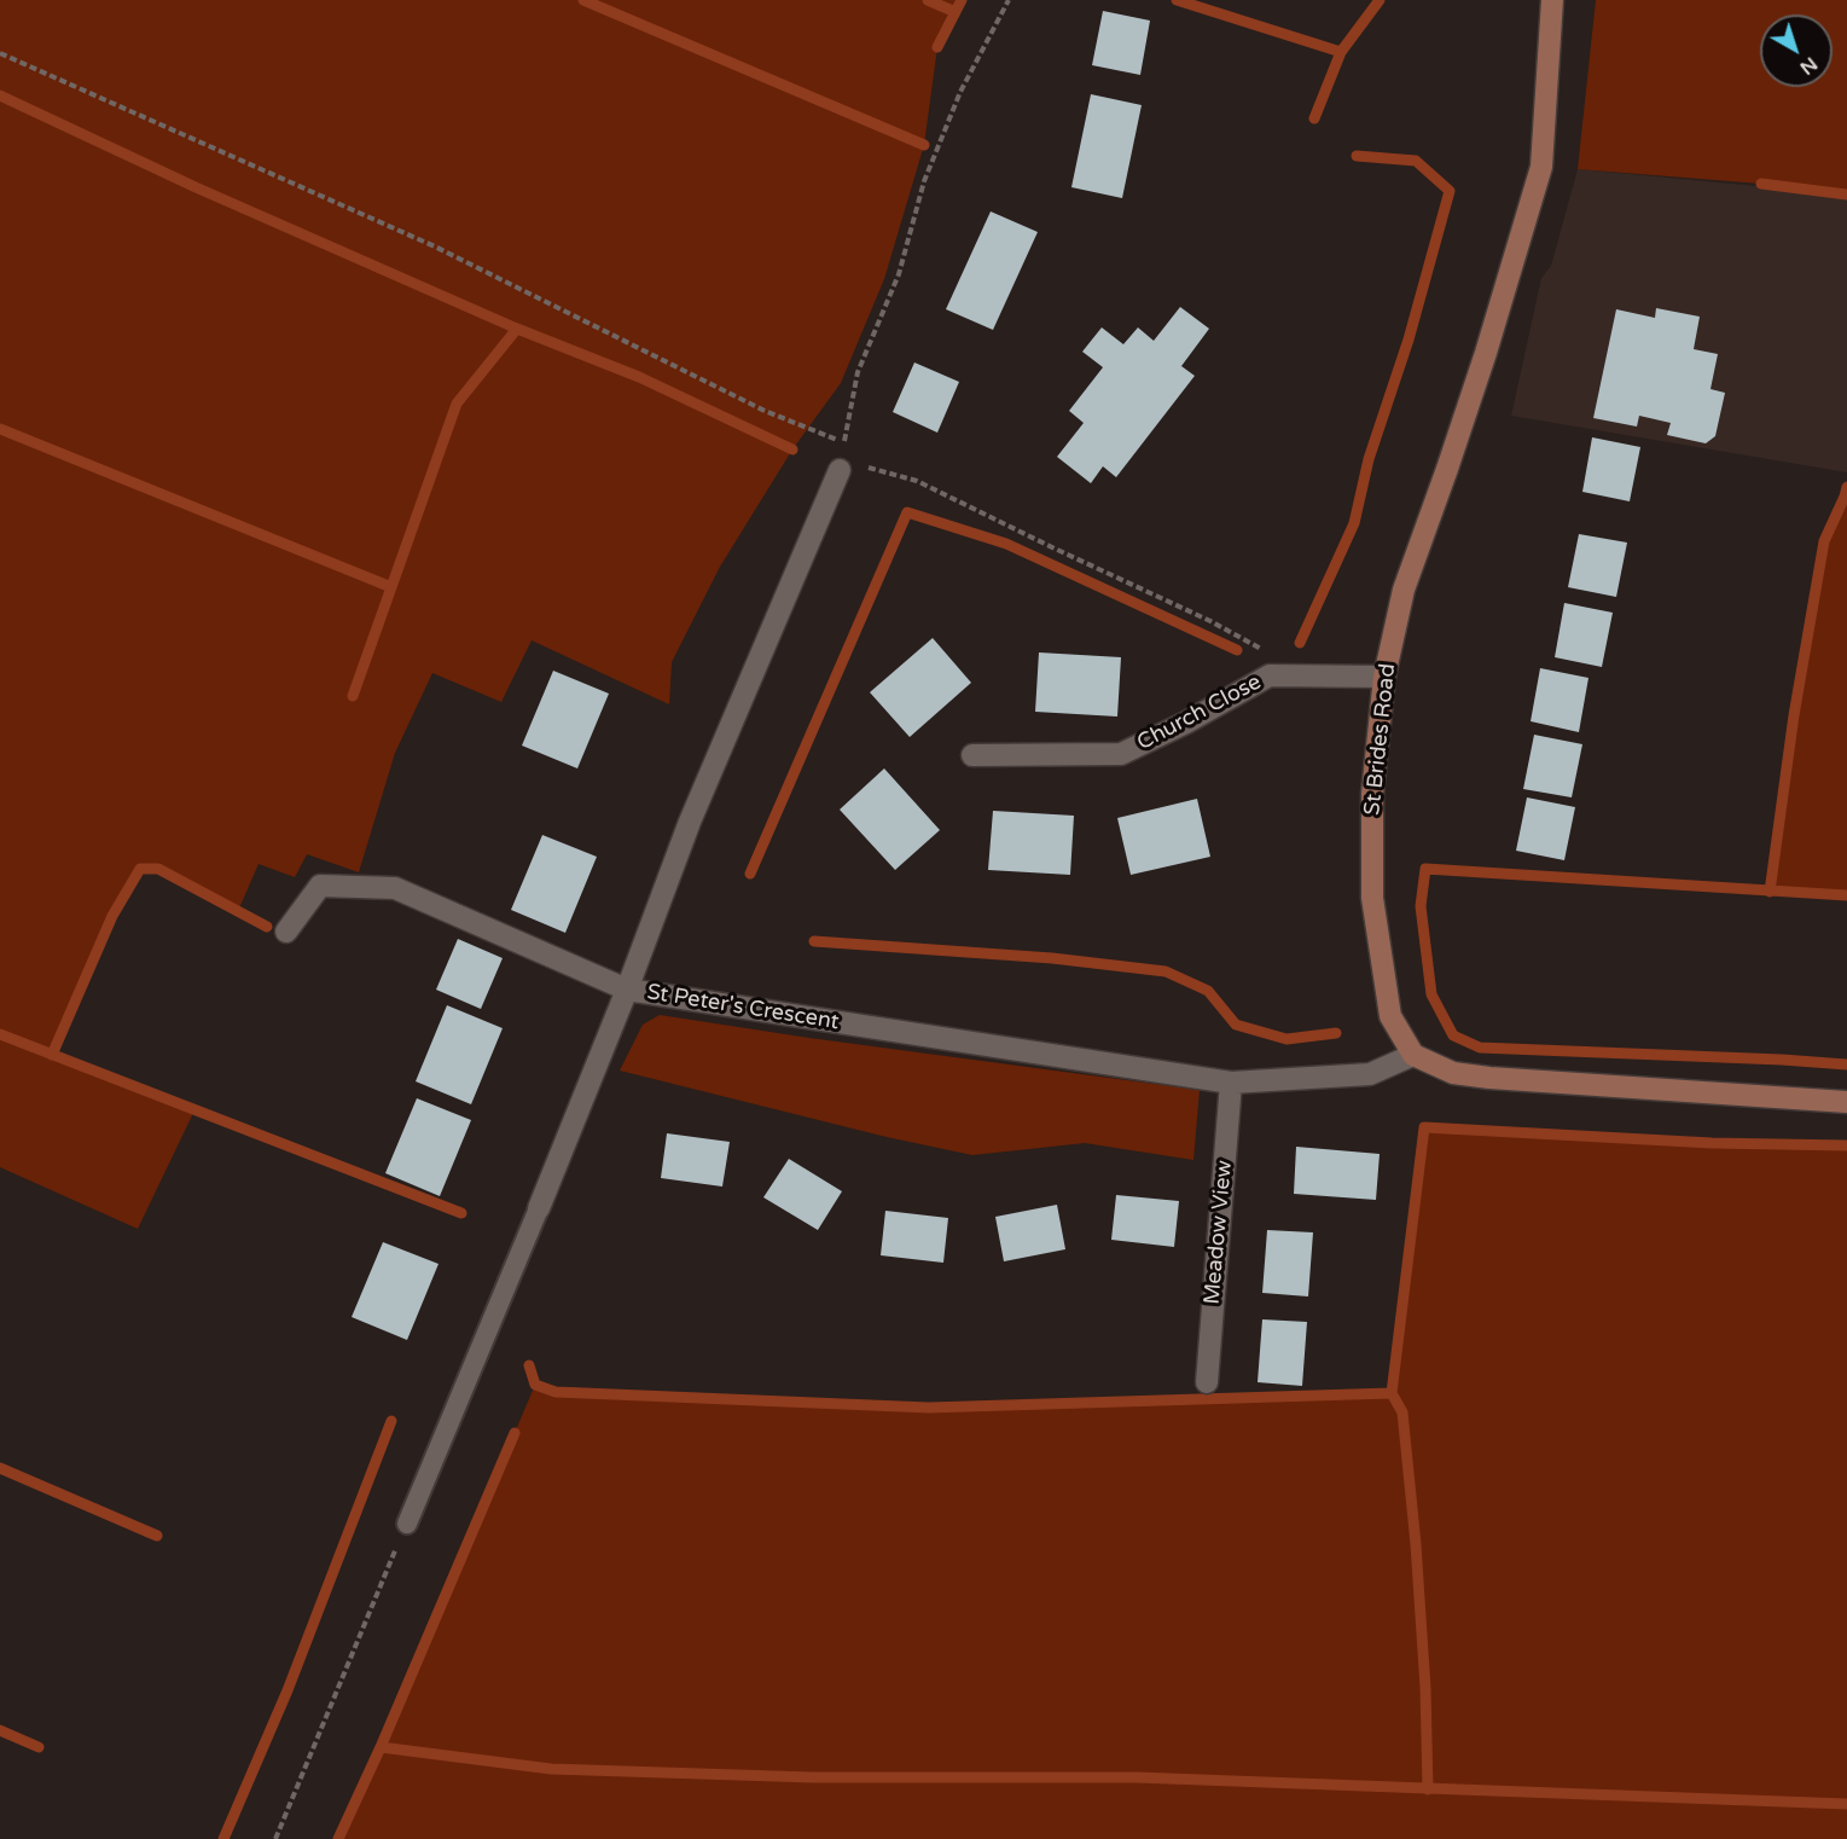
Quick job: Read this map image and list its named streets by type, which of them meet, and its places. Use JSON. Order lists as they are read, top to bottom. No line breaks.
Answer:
{"streets":{"main road":["St Brides Road"],"street":["Church Close","St Peter's Crescent","Meadow View"]},"crossings":[["Church Close","St Brides Road"],["St Brides Road","St Peter's Crescent"],["St Peter's Crescent","Meadow View"]],"north":"bottom right"}
